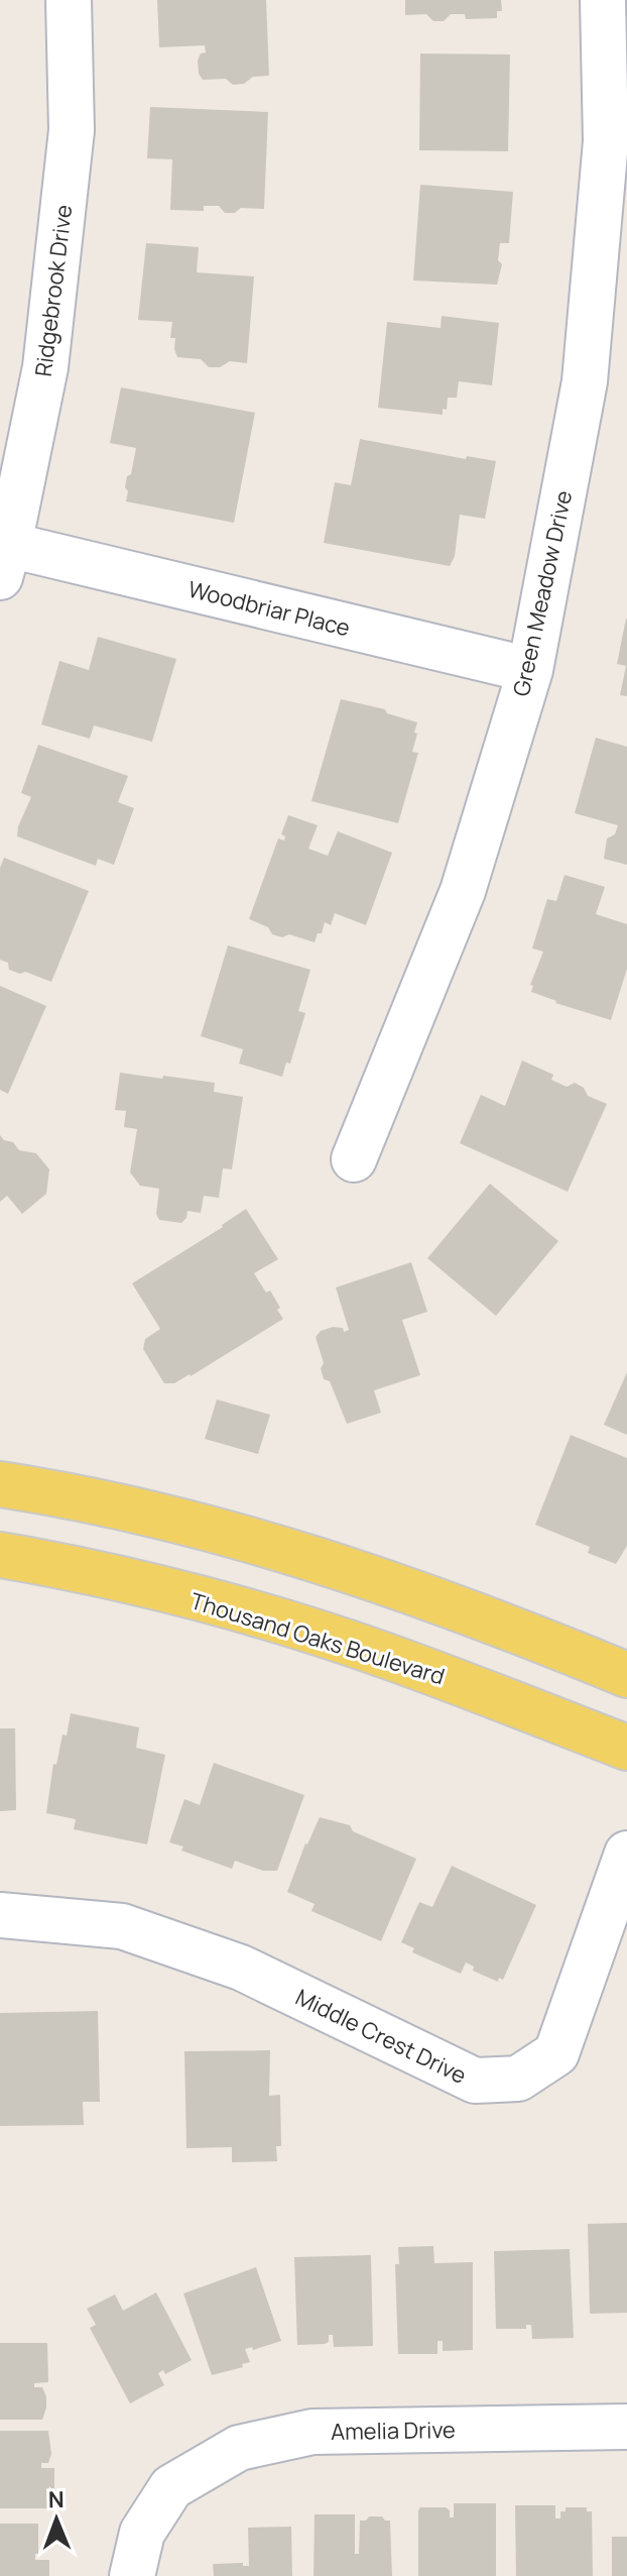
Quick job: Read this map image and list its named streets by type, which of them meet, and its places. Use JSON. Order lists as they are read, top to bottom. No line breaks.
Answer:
{"streets":{"main road":["Thousand Oaks Boulevard"],"street":["Ridgebrook Drive","Green Meadow Drive","Woodbriar Place","Middle Crest Drive","Amelia Drive"]},"crossings":[["Ridgebrook Drive","Woodbriar Place"],["Green Meadow Drive","Woodbriar Place"]],"north":"top"}
